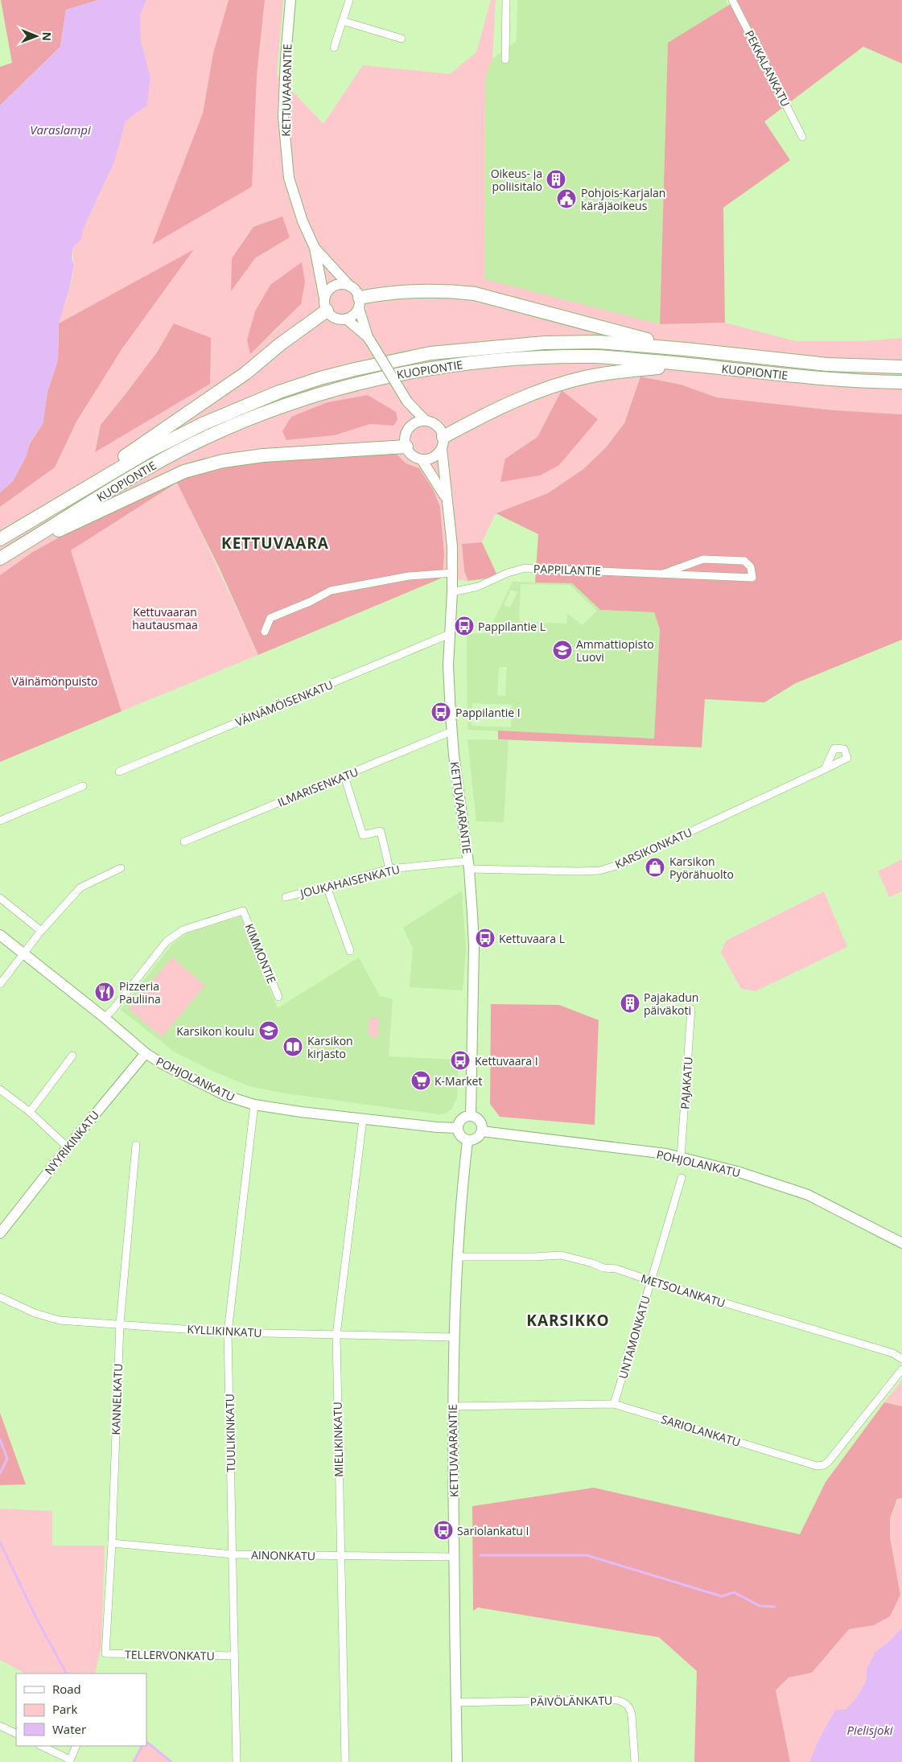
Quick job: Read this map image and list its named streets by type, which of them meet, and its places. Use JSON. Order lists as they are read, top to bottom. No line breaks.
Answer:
{"streets":{"highway":["KUOPIONTIE"],"street":["PEKKALANKATU","KETTUVAARANTIE","PAPPILANTIE","VÄINÄMÖISENKATU","ILMARISENKATU","KARSIKONKATU","JOUKAHAISENKATU","KIMMONTIE","POHJOLANKATU","PAJAKATU","NYYRIKINKATU","METSOLANKATU","KYLLIKINKATU","UNTAMONKATU","KANNELKATU","SARIOLANKATU","TUULIKINKATU","MIELIKINKATU","AINONKATU","TELLERVONKATU","PÄIVÖLÄNKATU"]},"crossings":[["KETTUVAARANTIE","PAPPILANTIE"],["KETTUVAARANTIE","VÄINÄMÖISENKATU"],["KETTUVAARANTIE","ILMARISENKATU"],["KETTUVAARANTIE","KARSIKONKATU"],["KETTUVAARANTIE","JOUKAHAISENKATU"],["KETTUVAARANTIE","POHJOLANKATU"],["KETTUVAARANTIE","METSOLANKATU"],["KETTUVAARANTIE","KYLLIKINKATU"],["KETTUVAARANTIE","SARIOLANKATU"],["KETTUVAARANTIE","AINONKATU"],["KETTUVAARANTIE","PÄIVÖLÄNKATU"],["KARSIKONKATU","JOUKAHAISENKATU"],["KIMMONTIE","POHJOLANKATU"],["POHJOLANKATU","PAJAKATU"],["POHJOLANKATU","NYYRIKINKATU"],["POHJOLANKATU","TUULIKINKATU"],["POHJOLANKATU","MIELIKINKATU"],["METSOLANKATU","UNTAMONKATU"],["KYLLIKINKATU","KANNELKATU"],["KYLLIKINKATU","TUULIKINKATU"],["KYLLIKINKATU","MIELIKINKATU"],["UNTAMONKATU","SARIOLANKATU"],["KANNELKATU","AINONKATU"],["KANNELKATU","TELLERVONKATU"],["TUULIKINKATU","AINONKATU"],["TUULIKINKATU","TELLERVONKATU"],["MIELIKINKATU","AINONKATU"]],"districts":["KETTUVAARA","KARSIKKO"],"water":["Varaslampi","Pielisjoki"],"parks":["Kettuvaaran hautausmaa","Väinämönpuisto"],"places":{"building":["Oikeus- ja poliisitalo","Pajakadun päiväkoti"],"public building":["Pohjois-Karjalan käräjäoikeus"],"bus stop":["Pappilantie L","Pappilantie I","Kettuvaara L","Kettuvaara I","Sariolankatu I"],"school or university":["Ammattiopisto Luovi","Karsikon koulu"],"shop":["Karsikon Pyörähuolto"],"restaurant":["Pizzeria Pauliina"],"library":["Karsikon kirjasto"],"supermarket":["K-Market"]},"legend":["Road","Park","Water"],"north":"right"}
